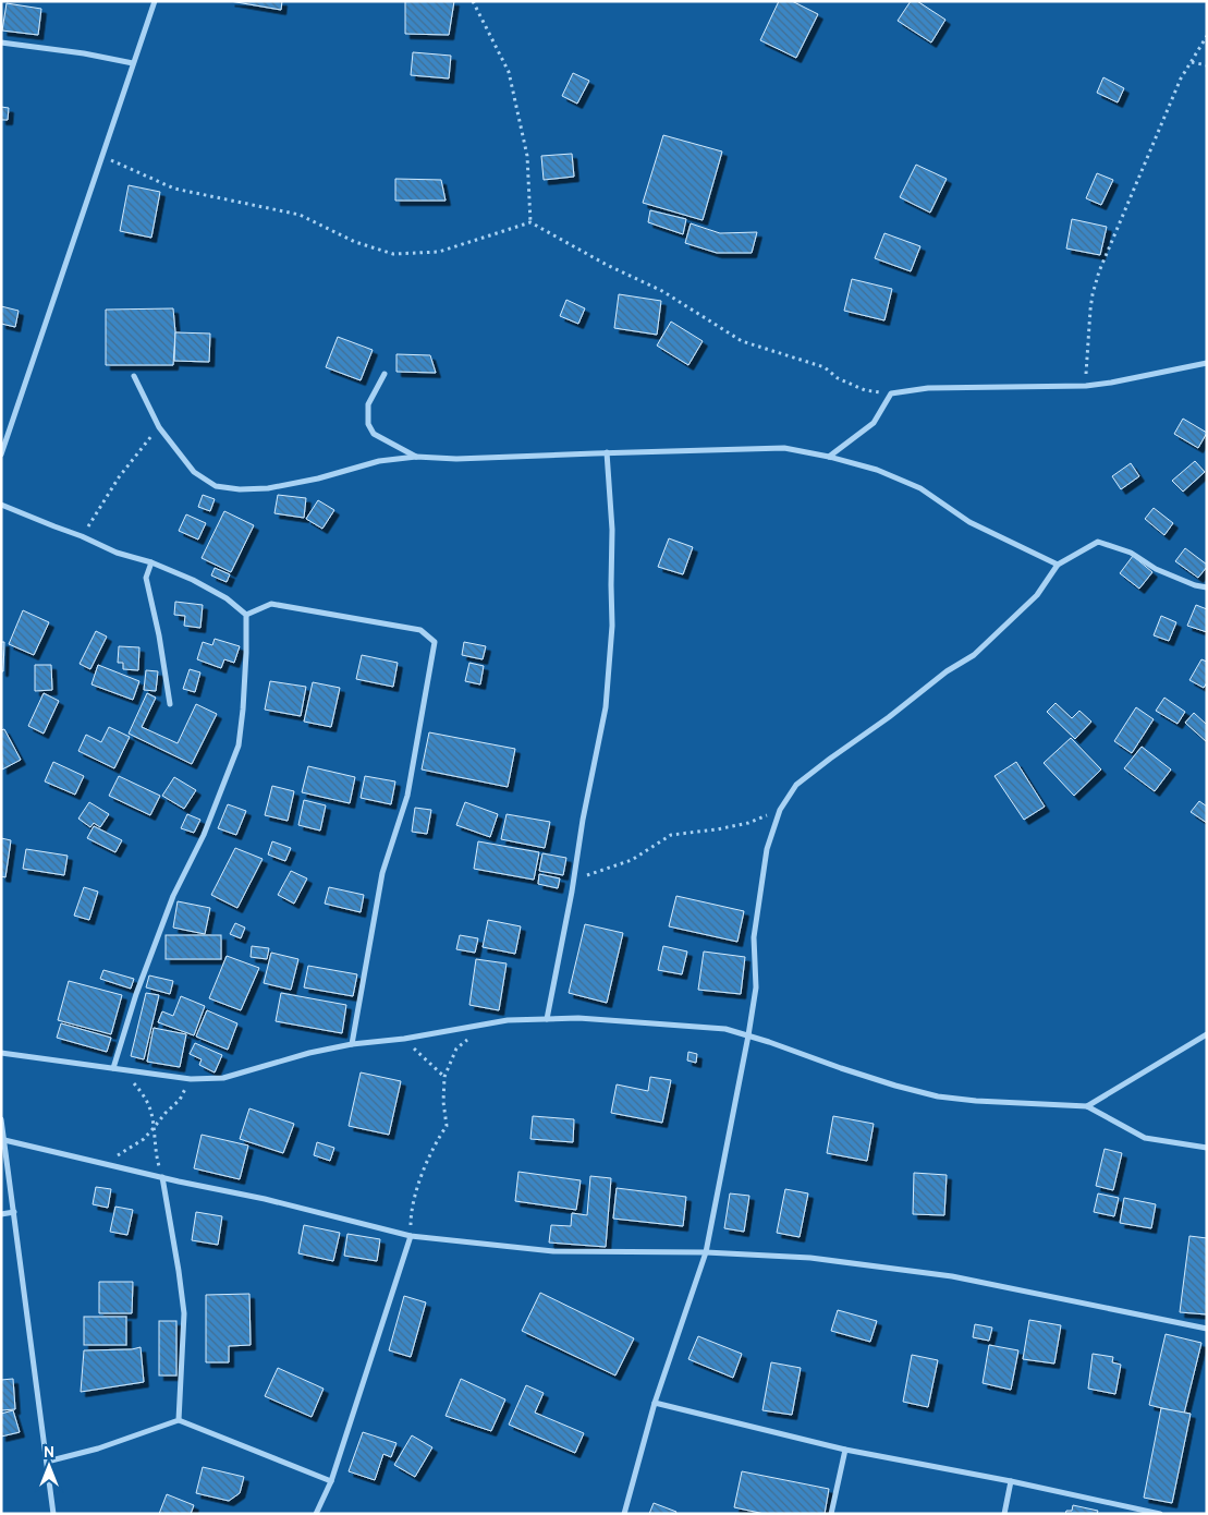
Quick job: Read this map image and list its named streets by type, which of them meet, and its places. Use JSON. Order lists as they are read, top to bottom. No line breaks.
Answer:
{"north":"top"}
